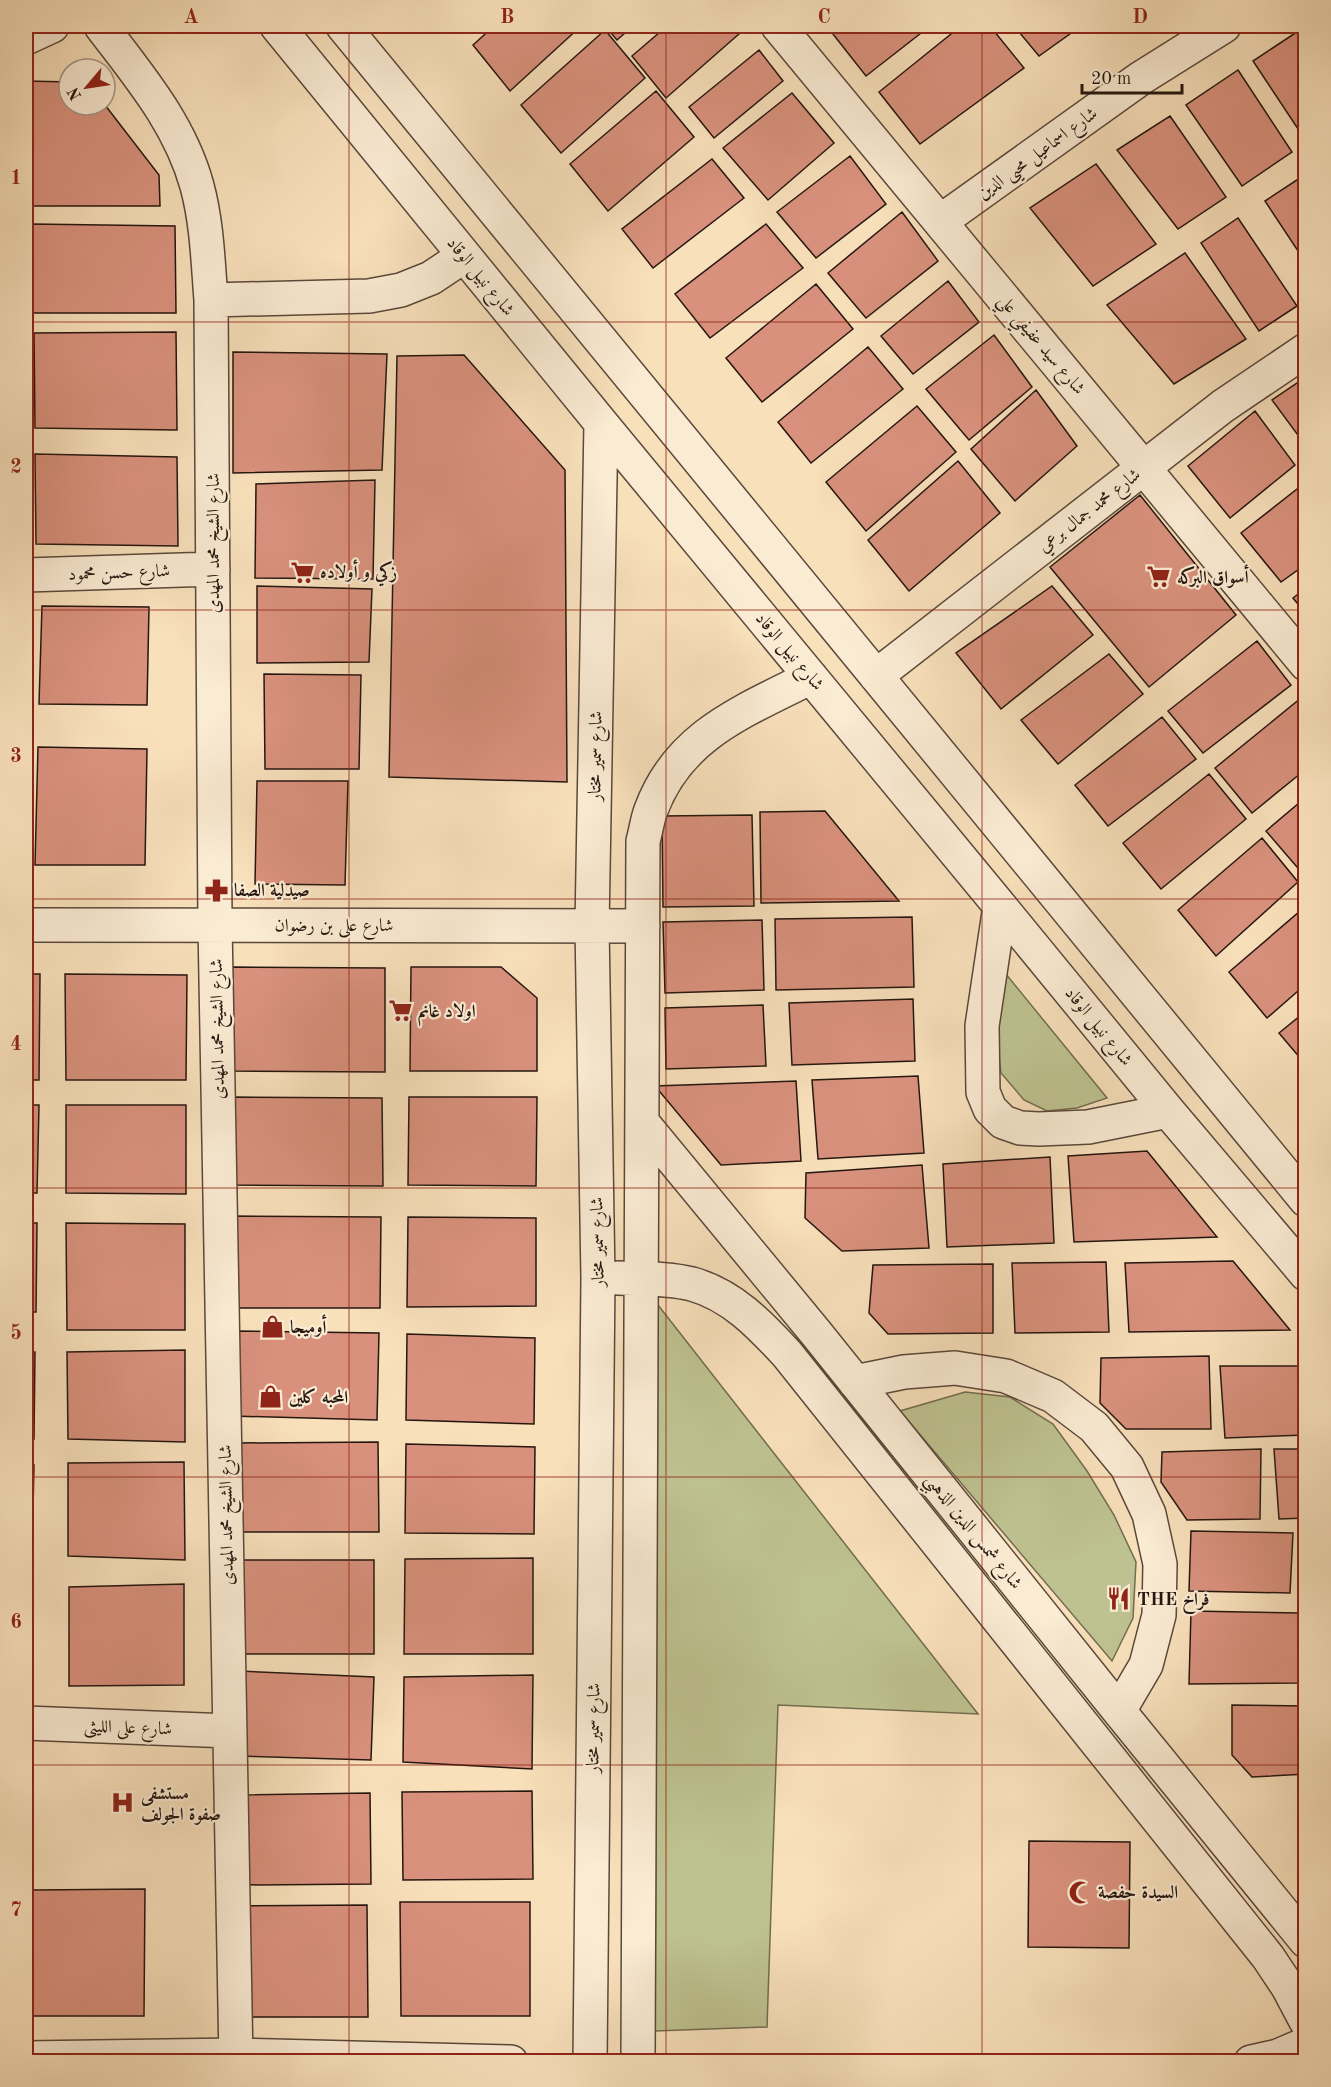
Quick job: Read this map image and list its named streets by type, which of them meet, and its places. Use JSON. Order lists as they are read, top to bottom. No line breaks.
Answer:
{"streets":{"street":["شارع اسماعيل محيى الدين","شارع نبيل الوقاد","شارع سيد عفيفي علي","شارع محمد جمال برعي","شارع الشيخ محمد المهدى","شارع حسن محمود","شارع سمير مختار","شارع على بن رضوان","شارع شمس الدين الذهبي","شارع على الليثى"]},"crossings":[["شارع اسماعيل محيى الدين","شارع سيد عفيفي علي"],["شارع نبيل الوقاد","شارع سمير مختار"],["شارع سيد عفيفي علي","شارع محمد جمال برعي"],["شارع الشيخ محمد المهدى","شارع حسن محمود"],["شارع الشيخ محمد المهدى","شارع على بن رضوان"],["شارع الشيخ محمد المهدى","شارع على الليثى"],["شارع سمير مختار","شارع على بن رضوان"],["شارع سمير مختار","شارع شمس الدين الذهبي"]],"places":{"supermarket":["زكي و أولاده","أسواق البركه","اولاد غانم"],"pharmacy":["صيدلية الصفا"],"shop":["أوميجا","المحبه كلين"],"restaurant":["THE فراخ"],"hospital":["مستشفى صفوة الجولف"],"mosque":["السيدة حفصة"]},"scale_bar":"20 m","north":"bottom left","grid":{"columns":["A","B","C","D"],"rows":["1","2","3","4","5","6","7"]}}
